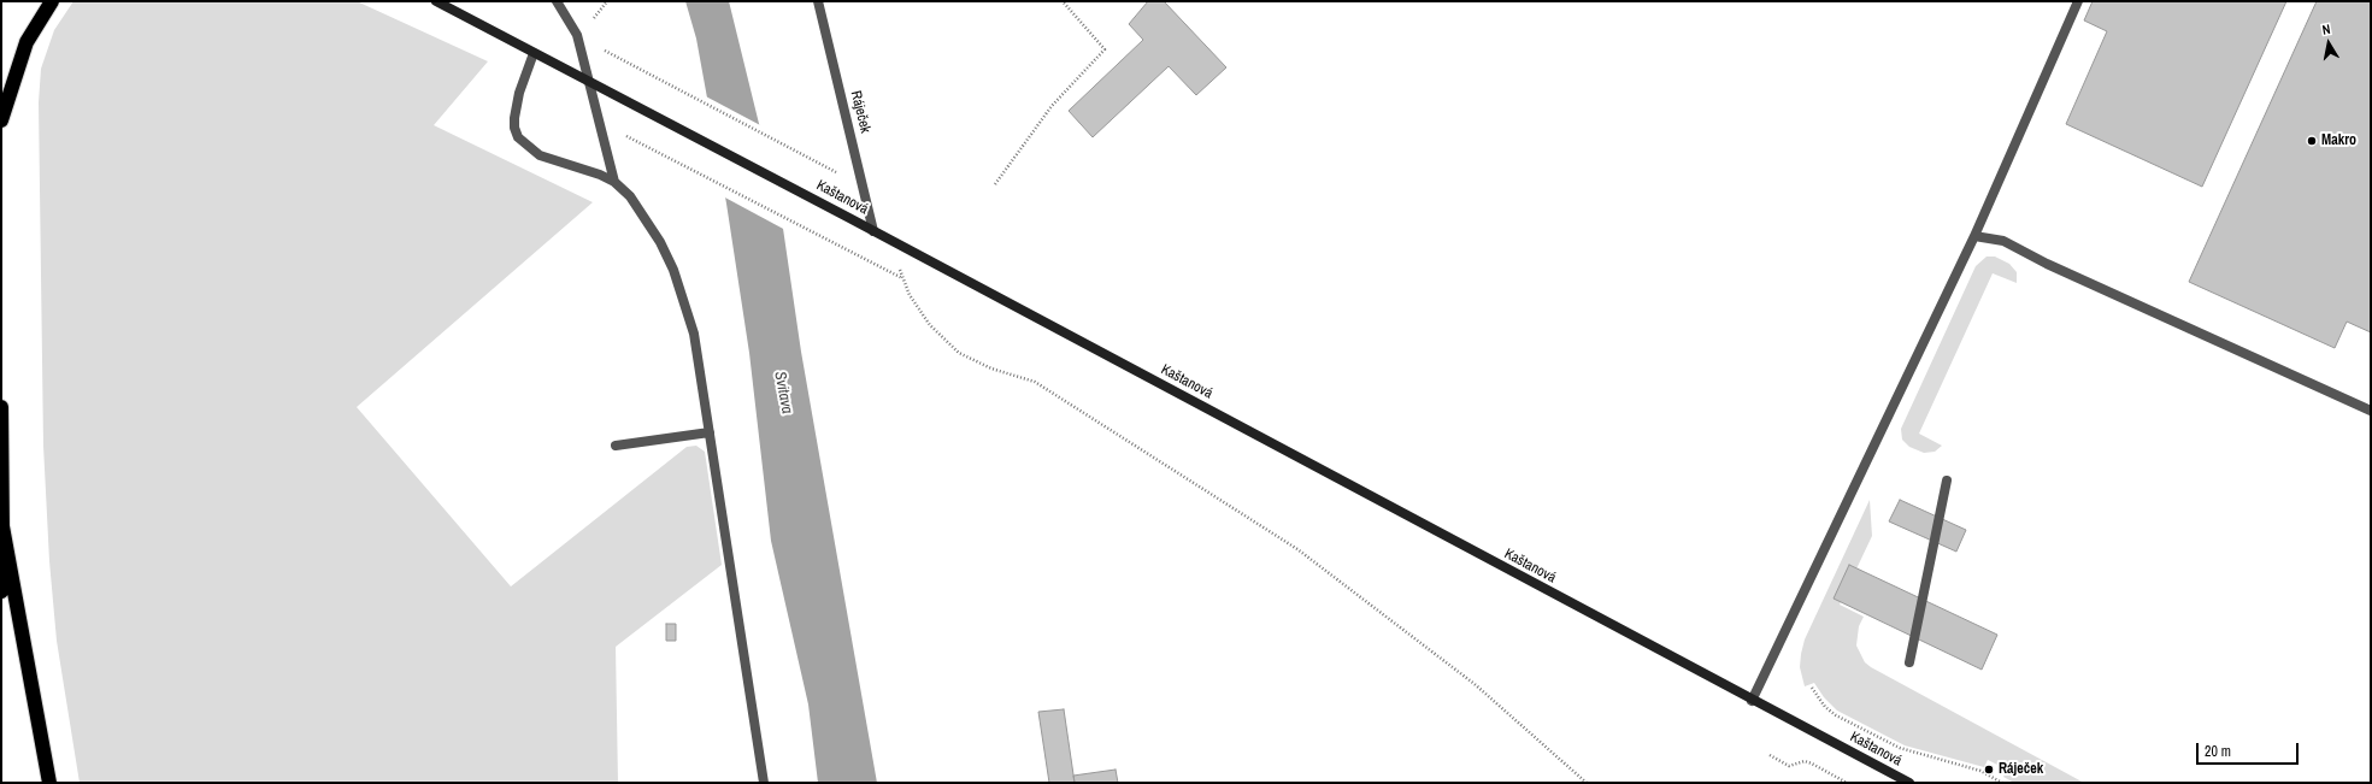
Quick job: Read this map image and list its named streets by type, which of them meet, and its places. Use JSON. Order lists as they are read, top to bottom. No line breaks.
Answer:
{"streets":{"main road":["Kaštanová"],"street":["Ráječek"]},"crossings":[["Ráječek","Kaštanová"]],"water":["Svitava"],"places":["Makro","Ráječek"],"scale_bar":"20 m","north":"top"}
